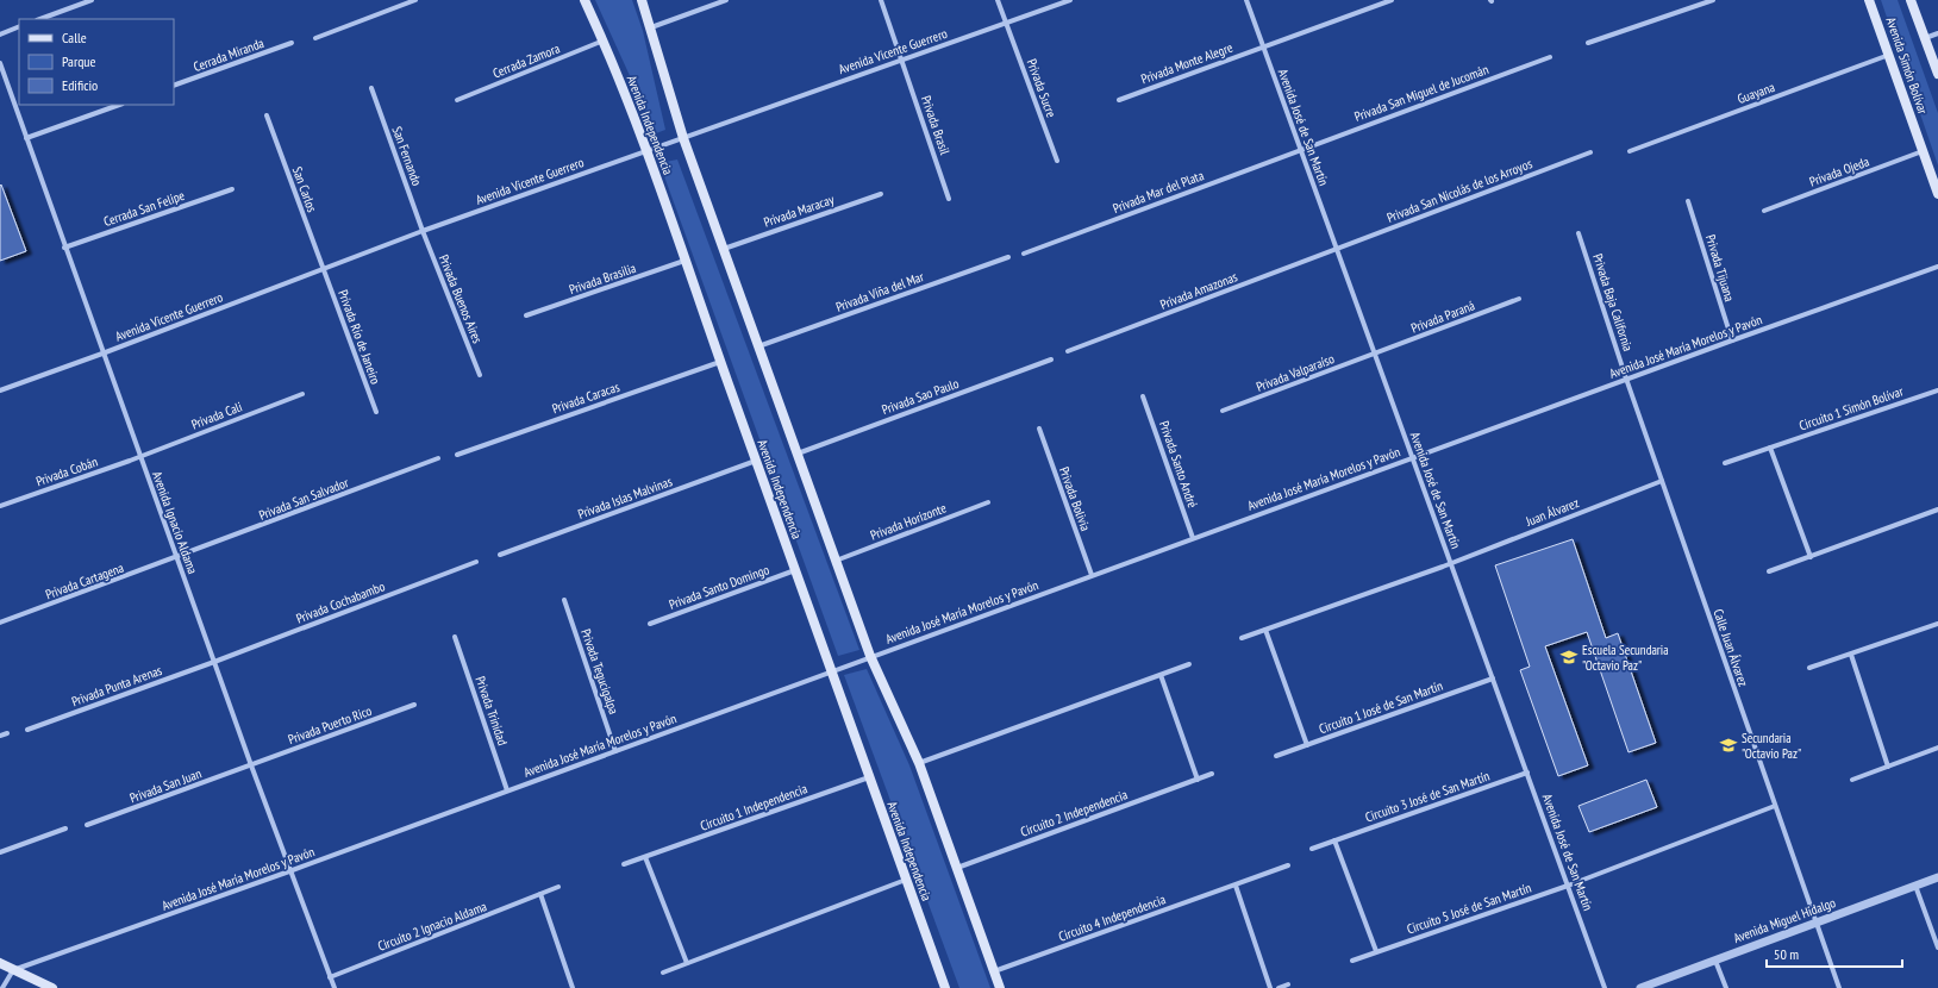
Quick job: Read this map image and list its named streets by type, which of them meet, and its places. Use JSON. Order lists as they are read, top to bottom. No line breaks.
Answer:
{"streets":{"main road":["Avenida Simón Bolívar","Avenida Independencia"],"street":["Avenida Vicente Guerrero","Cerrada Miranda","Cerrada Zamora","Privada Monte Alegre","Privada Sucre","Privada San Miguel de Jucomán","Guayana","Privada Brasil","Avenida José de San Martín","San Fernando","Privada Ojeda","San Carlos","Privada San Nicolás de los Arroyos","Privada Mar del Plata","Cerrada San Felipe","Privada Maracay","Privada Tijuana","Privada Brasilia","Privada Amazonas","Privada Viña del Mar","Privada Buenos Aires","Privada Baja California","Privada Paraná","Privada Río de Janeiro","Avenida José María Morelos y Pavón","Privada Valparaíso","Privada Sao Paulo","Privada Caracas","Circuito 1 Simón Bolívar","Privada Cali","Privada Santo André","Privada Cobán","Privada Islas Malvinas","Privada San Salvador","Privada Bolivia","Juan Álvarez","Privada Horizonte","Avenida Ignacio Aldama","Privada Cartagena","Privada Santo Domingo","Privada Cochabambo","Calle Juan Álvarez","Privada Tegucigalpa","Privada Punta Arenas","Circuito 1 José de San Martín","Privada Trinidad","Privada Puerto Rico","Privada San Juan","Circuito 3 José de San Martín","Circuito 1 Independencia","Circuito 2 Independencia","Circuito 5 José de San Martín","Circuito 4 Independencia","Avenida Miguel Hidalgo","Circuito 2 Ignacio Aldama"]},"crossings":[["Avenida Vicente Guerrero","Privada Sucre"],["Avenida Vicente Guerrero","Avenida Independencia"],["Avenida Vicente Guerrero","Privada Brasil"],["Avenida Vicente Guerrero","San Fernando"],["Avenida Vicente Guerrero","San Carlos"],["Avenida Vicente Guerrero","Privada Buenos Aires"],["Avenida Vicente Guerrero","Privada Río de Janeiro"],["Avenida Vicente Guerrero","Avenida Ignacio Aldama"],["Cerrada Zamora","Avenida Independencia"],["Privada Monte Alegre","Avenida José de San Martín"],["Avenida Simón Bolívar","Guayana"],["Avenida Simón Bolívar","Privada Ojeda"],["Privada San Miguel de Jucomán","Avenida José de San Martín"],["Privada San Miguel de Jucomán","Privada Mar del Plata"],["Avenida Independencia","Privada Maracay"],["Avenida Independencia","Privada Brasilia"],["Avenida Independencia","Privada Viña del Mar"],["Avenida Independencia","Avenida José María Morelos y Pavón"],["Avenida Independencia","Privada Sao Paulo"],["Avenida Independencia","Privada Caracas"],["Avenida Independencia","Privada Islas Malvinas"],["Avenida Independencia","Privada Horizonte"],["Avenida Independencia","Privada Santo Domingo"],["Avenida Independencia","Circuito 1 Independencia"],["Avenida Independencia","Circuito 2 Independencia"],["Avenida Independencia","Circuito 4 Independencia"],["Avenida José de San Martín","Privada San Nicolás de los Arroyos"],["Avenida José de San Martín","Privada Mar del Plata"],["Avenida José de San Martín","Privada Amazonas"],["Avenida José de San Martín","Privada Paraná"],["Avenida José de San Martín","Avenida José María Morelos y Pavón"],["Avenida José de San Martín","Privada Valparaíso"],["Avenida José de San Martín","Juan Álvarez"],["Avenida José de San Martín","Circuito 1 José de San Martín"],["Avenida José de San Martín","Circuito 3 José de San Martín"],["Avenida José de San Martín","Circuito 5 José de San Martín"],["San Fernando","Privada Buenos Aires"],["San Carlos","Privada Río de Janeiro"],["Privada San Nicolás de los Arroyos","Privada Amazonas"],["Cerrada San Felipe","Avenida Ignacio Aldama"],["Privada Tijuana","Avenida José María Morelos y Pavón"],["Privada Baja California","Avenida José María Morelos y Pavón"],["Privada Baja California","Calle Juan Álvarez"],["Privada Paraná","Privada Valparaíso"],["Avenida José María Morelos y Pavón","Privada Santo André"],["Avenida José María Morelos y Pavón","Privada Bolivia"],["Avenida José María Morelos y Pavón","Avenida Ignacio Aldama"],["Avenida José María Morelos y Pavón","Calle Juan Álvarez"],["Avenida José María Morelos y Pavón","Privada Tegucigalpa"],["Avenida José María Morelos y Pavón","Privada Trinidad"],["Privada Cali","Privada Cobán"],["Privada Cali","Avenida Ignacio Aldama"],["Privada Cobán","Avenida Ignacio Aldama"],["Privada San Salvador","Avenida Ignacio Aldama"],["Privada San Salvador","Privada Cartagena"],["Juan Álvarez","Calle Juan Álvarez"],["Avenida Ignacio Aldama","Privada Cartagena"],["Avenida Ignacio Aldama","Privada Cochabambo"],["Avenida Ignacio Aldama","Privada Punta Arenas"],["Avenida Ignacio Aldama","Privada Puerto Rico"],["Avenida Ignacio Aldama","Privada San Juan"],["Avenida Ignacio Aldama","Circuito 2 Ignacio Aldama"],["Privada Cochabambo","Privada Punta Arenas"],["Calle Juan Álvarez","Avenida Miguel Hidalgo"],["Privada Puerto Rico","Privada San Juan"]],"places":{"school or university":["Escuela Secundaria \"Octavio Paz\"","Secundaria \"Octavio Paz\""]},"legend":["Calle","Parque","Edificio"],"scale_bar":"50 m"}
